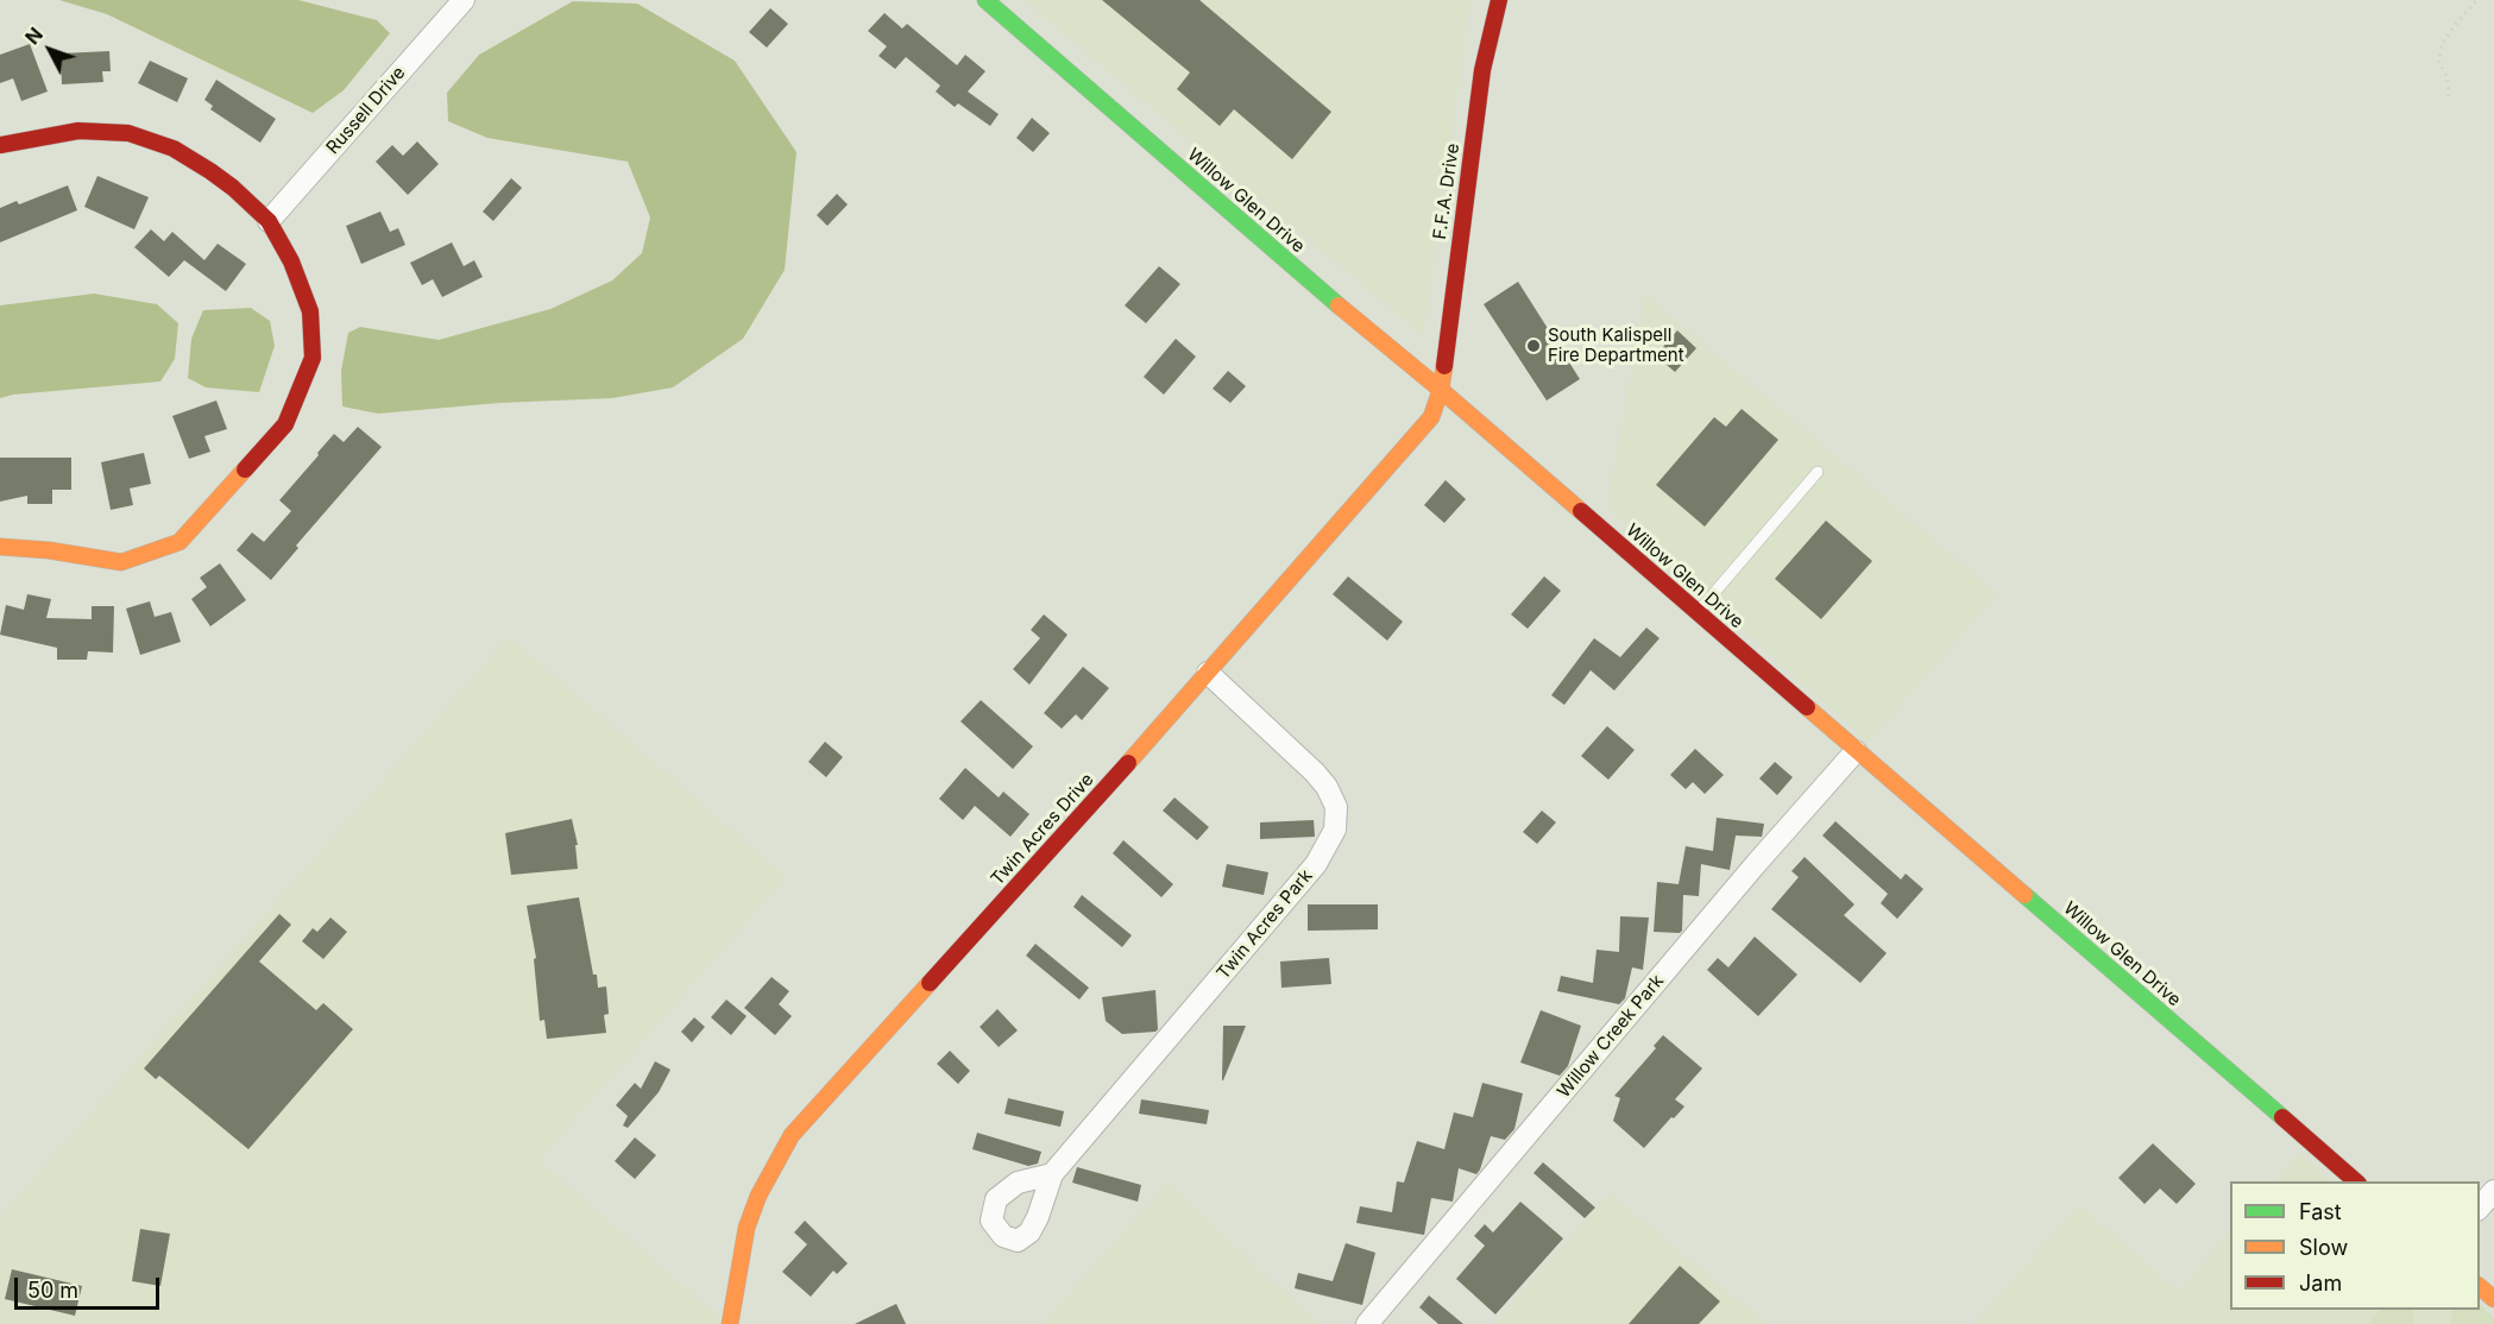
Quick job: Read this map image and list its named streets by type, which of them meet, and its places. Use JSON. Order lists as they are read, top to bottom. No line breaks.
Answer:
{"streets":{"street":["Russell Drive","F.F.A. Drive","Willow Glen Drive","Twin Acres Drive","Twin Acres Park","Willow Creek Park"]},"crossings":[["F.F.A. Drive","Willow Glen Drive"],["F.F.A. Drive","Twin Acres Drive"],["Willow Glen Drive","Twin Acres Drive"],["Willow Glen Drive","Willow Creek Park"],["Twin Acres Drive","Twin Acres Park"]],"places":["South Kalispell Fire Department"],"legend":["Fast","Slow","Jam"],"scale_bar":"50 m","north":"top left"}
